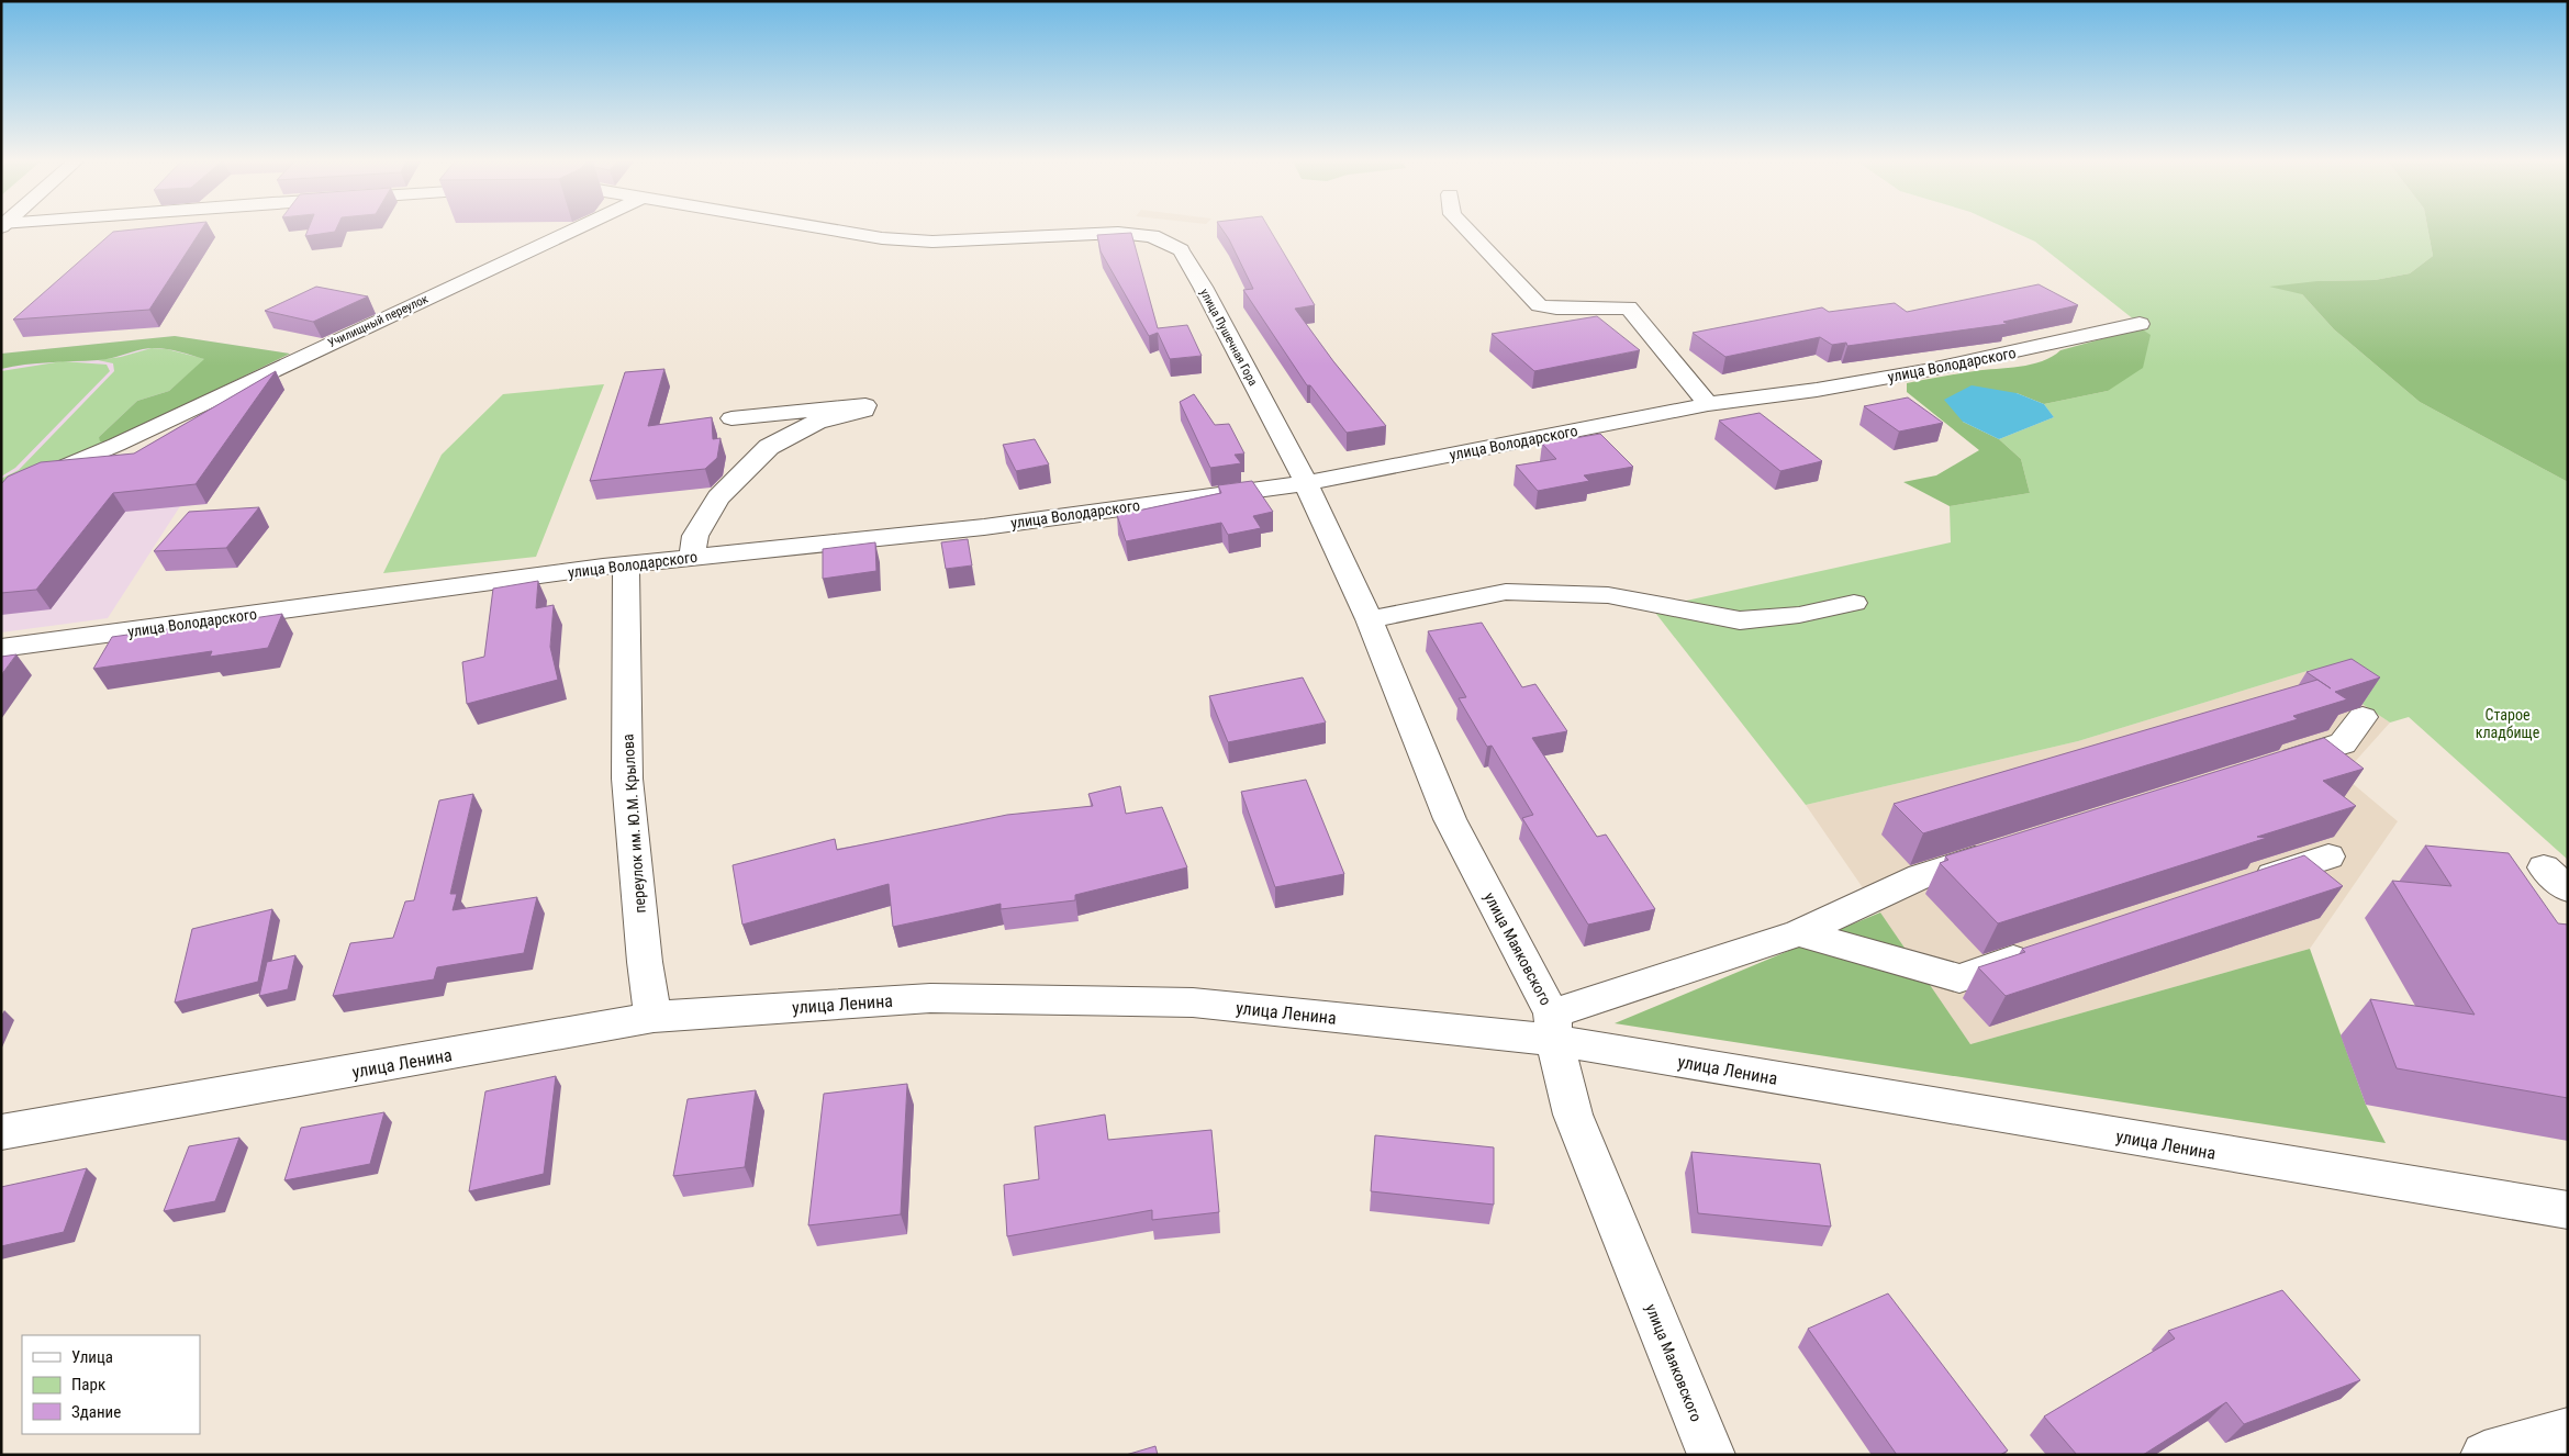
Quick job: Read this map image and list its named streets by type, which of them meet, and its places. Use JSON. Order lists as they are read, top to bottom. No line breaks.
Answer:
{"streets":{"street":["Училищный переулок","улица Пушечная Гора","улица Володарского","переулок им. Ю.М. Крылова","улица Маяковского","улица Ленина"]},"crossings":[["улица Пушечная Гора","улица Володарского"],["улица Пушечная Гора","улица Маяковского"],["улица Володарского","переулок им. Ю.М. Крылова"],["улица Володарского","улица Маяковского"],["переулок им. Ю.М. Крылова","улица Ленина"],["улица Маяковского","улица Ленина"]],"parks":["Старое кладбище"],"legend":["Улица","Парк","Здание"]}
